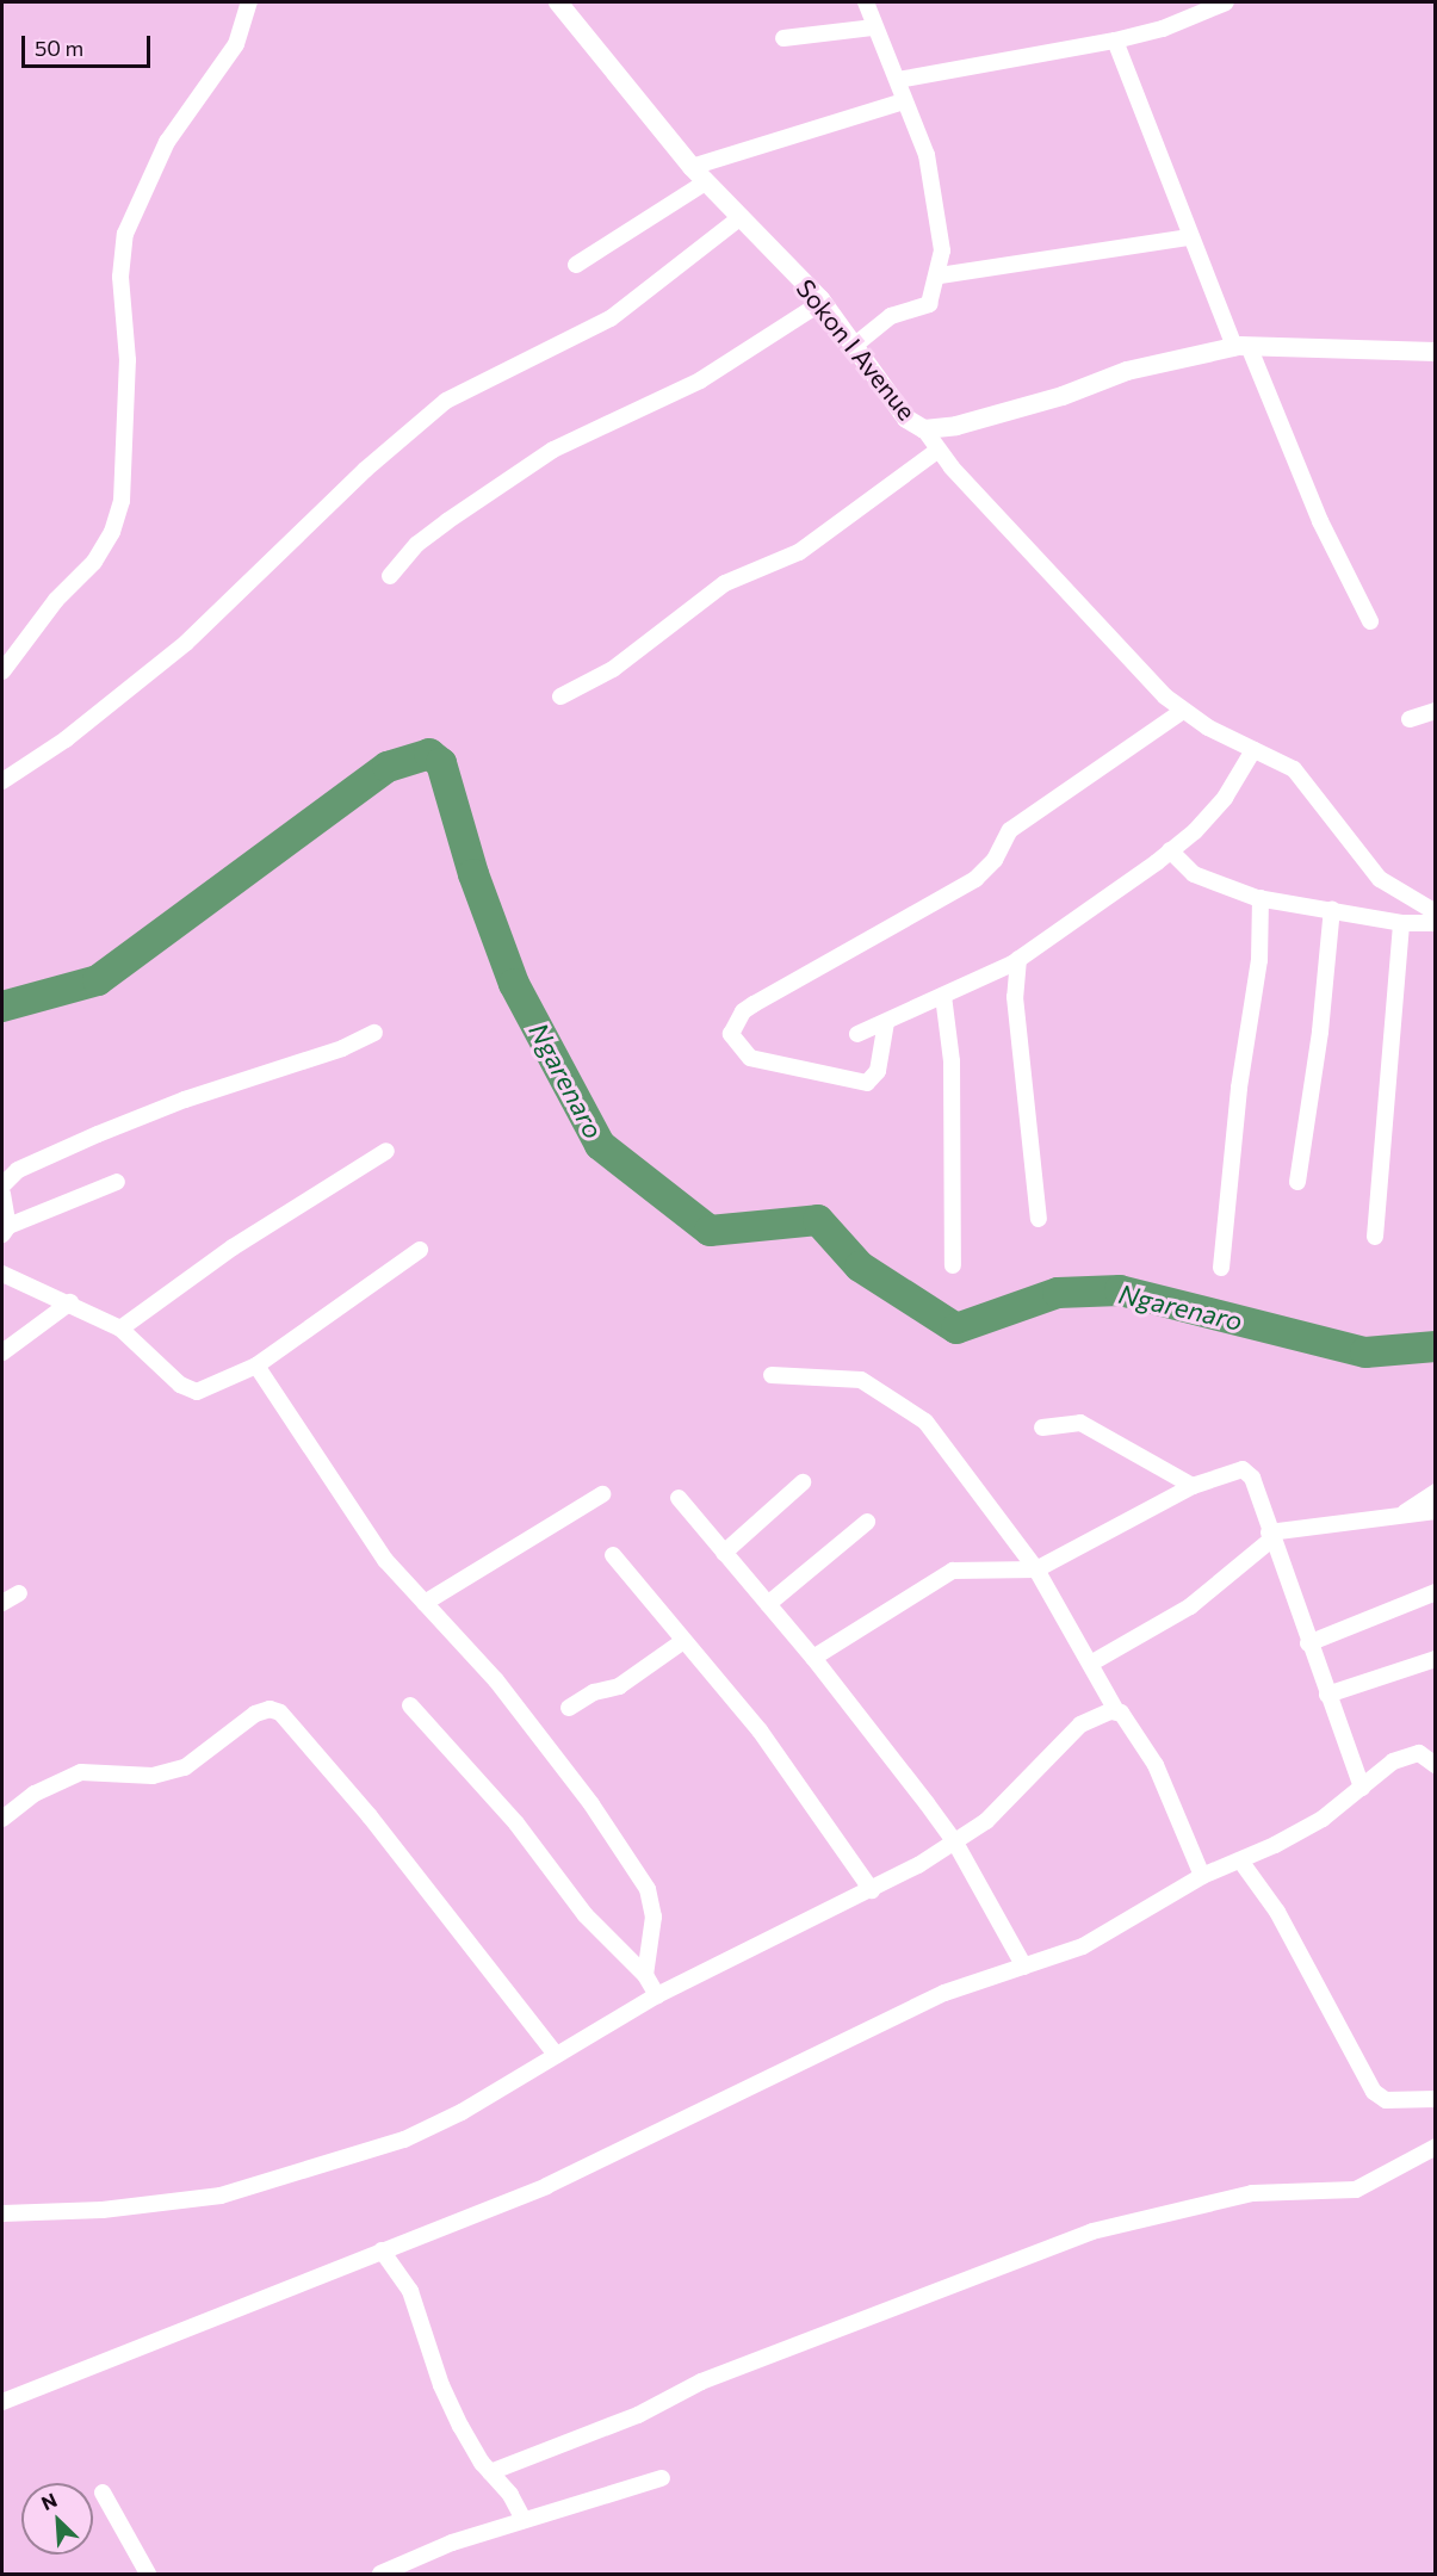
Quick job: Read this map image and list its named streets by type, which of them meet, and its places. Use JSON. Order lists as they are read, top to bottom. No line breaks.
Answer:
{"streets":{"street":["Sokon I Avenue"]},"water":["Ngarenaro"],"scale_bar":"50 m","north":"top left"}
